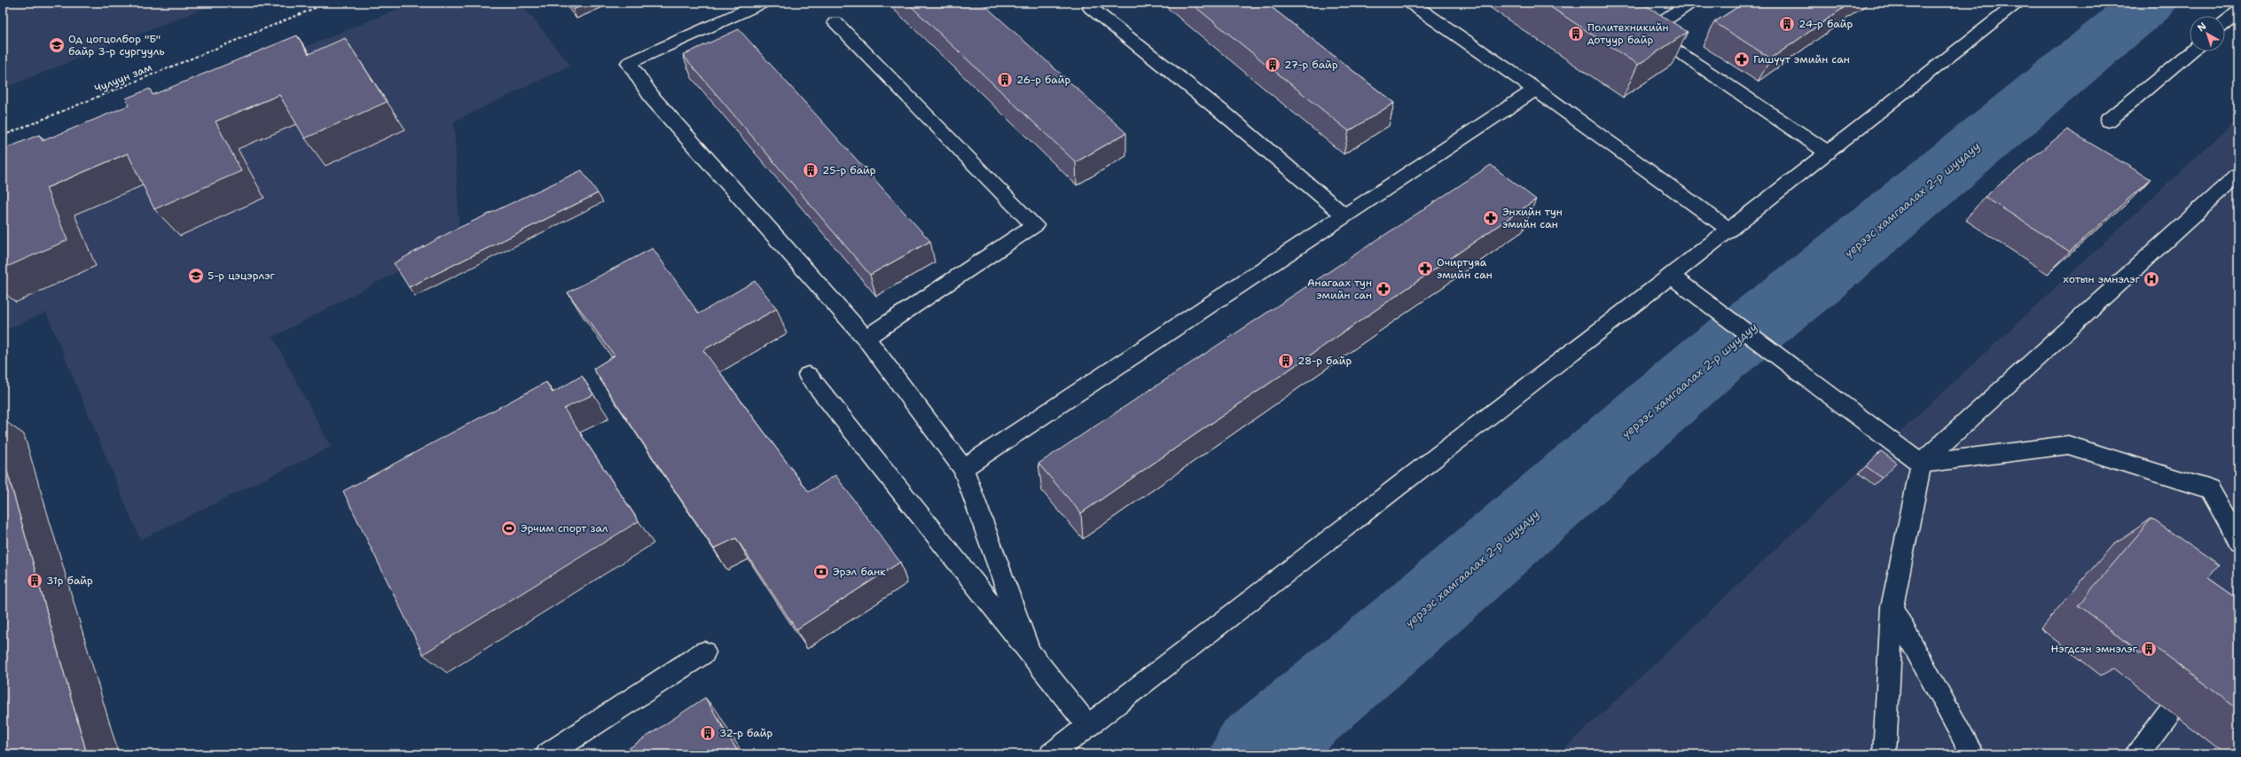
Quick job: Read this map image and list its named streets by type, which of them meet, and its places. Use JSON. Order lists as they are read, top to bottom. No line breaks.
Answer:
{"streets":{"path":["Чулуун зам"]},"water":["үерээс хамгаалах 2-р шуудуу"],"places":{"building":["24-р байр","Политехникийн дотуур байр","27-р байр","26-р байр","25-р байр","28-р байр","31р байр","Нэгдсэн эмнэлэг","32-р байр"],"school or university":["Од цогцолбор \"Б\" байр 3-р сургууль","5-р цэцэрлэг"],"pharmacy":["Гишүүт эмийн сан","Энхийн тун эмийн сан","Очиртуяа эмийн сан","Анагаах тун эмийн сан"],"hospital":["хотын эмнэлэг"],"sports":["Эрчим спорт зал"],"bank":["Эрэл банк"]},"north":"top left"}
